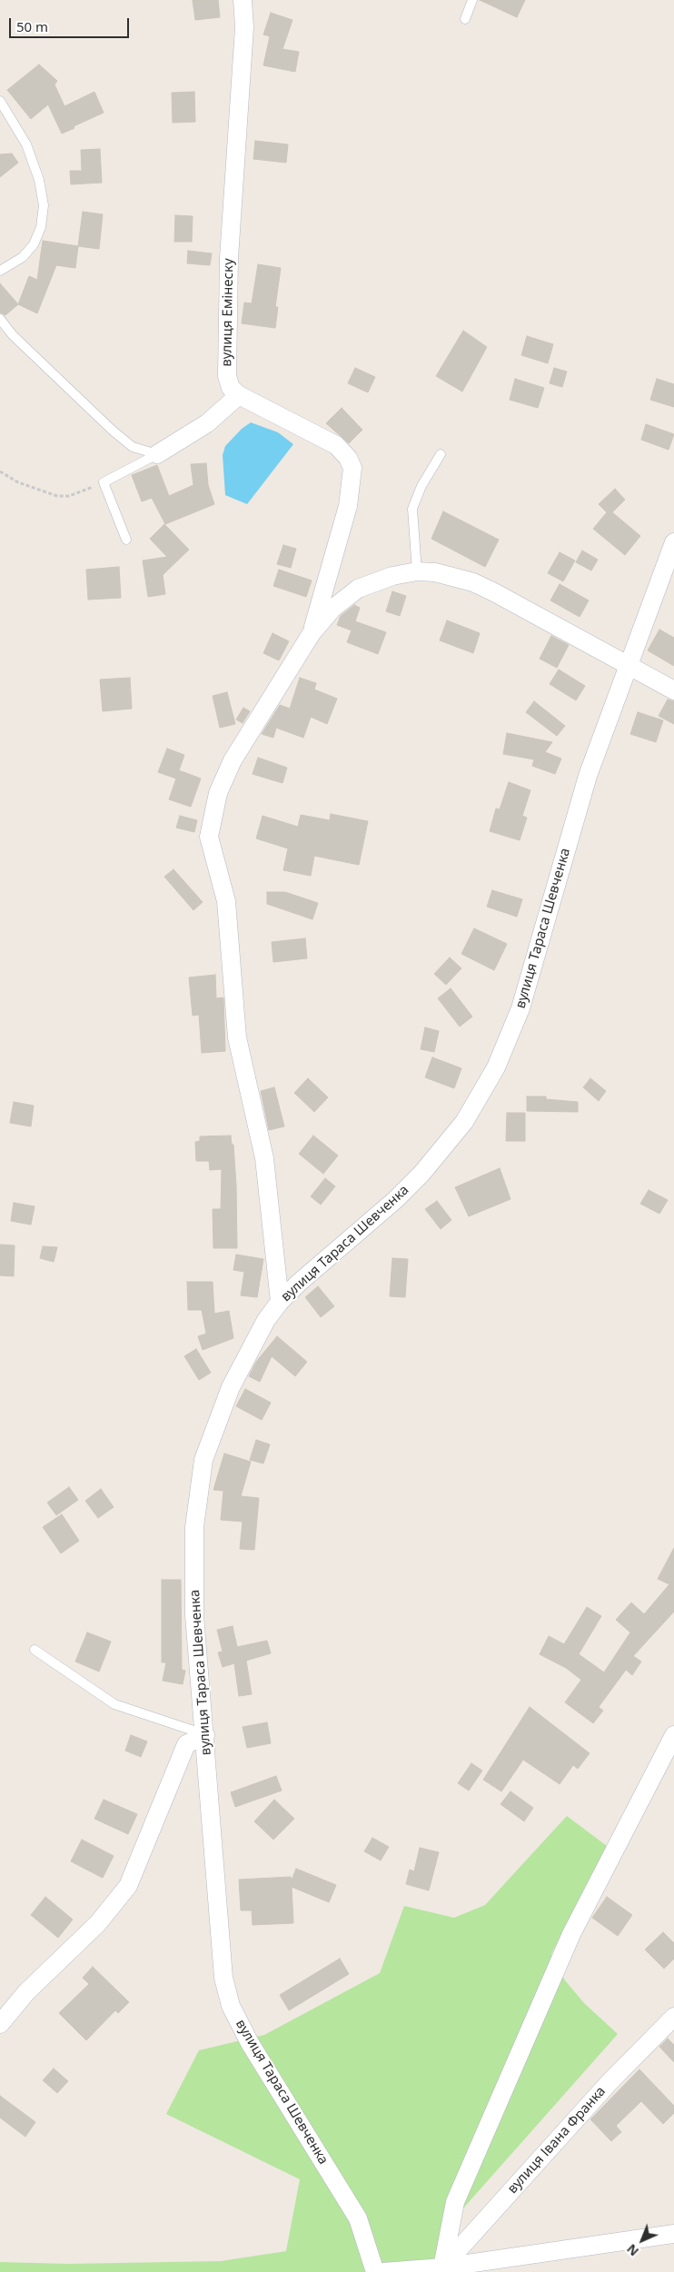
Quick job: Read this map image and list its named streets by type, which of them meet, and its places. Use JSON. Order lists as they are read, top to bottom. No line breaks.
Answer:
{"streets":{"street":["вулиця Емінеску","вулиця Тараса Шевченка","вулиця Івана Франка"]},"scale_bar":"50 m","north":"bottom left"}
